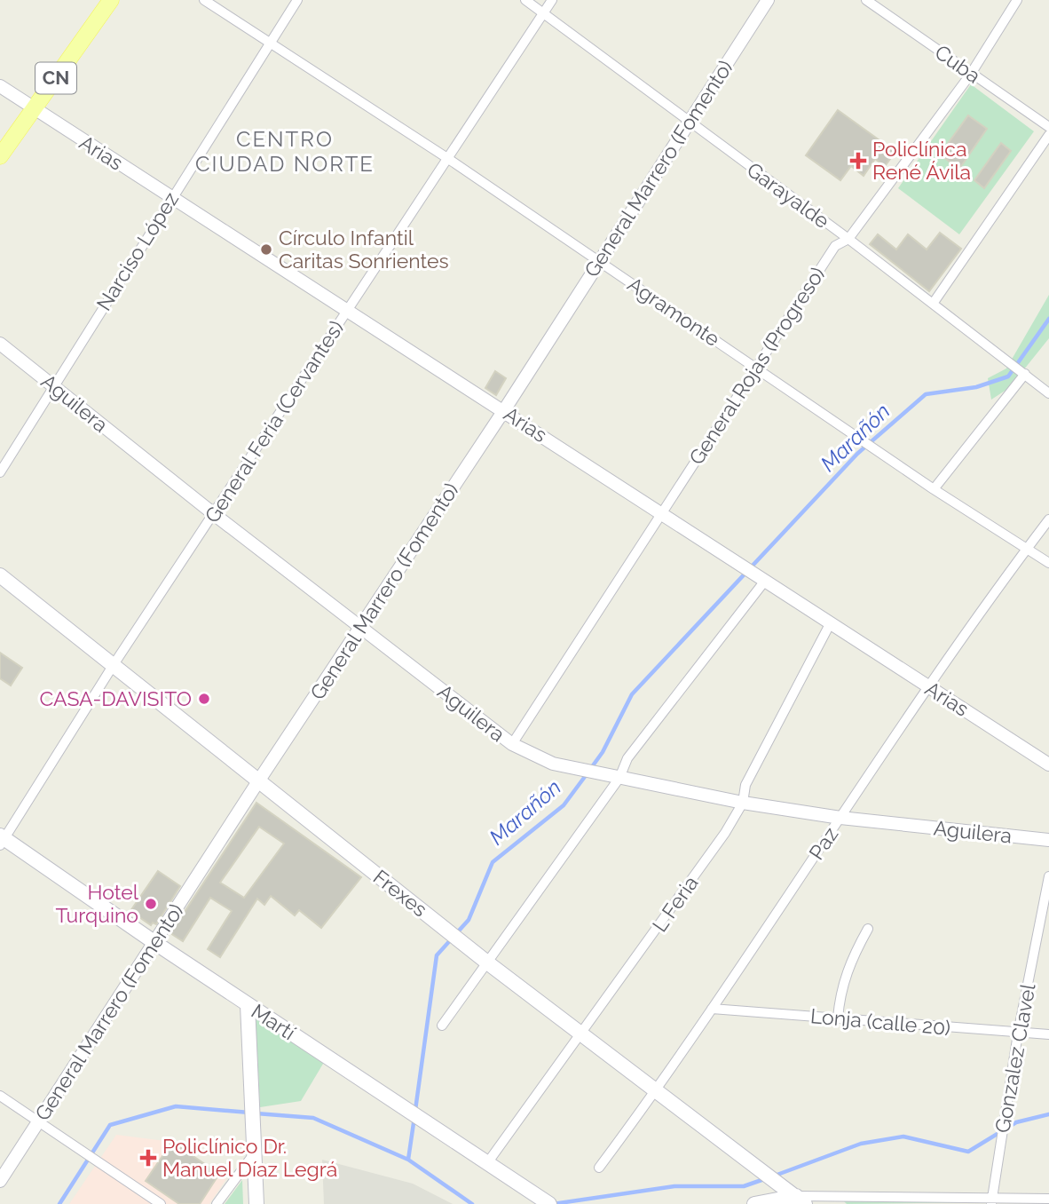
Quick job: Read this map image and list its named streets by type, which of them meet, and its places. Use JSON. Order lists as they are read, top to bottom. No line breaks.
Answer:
{"streets":{"main road":["CN","Frexes","Martí"],"street":["Cuba","Arias","General Marrero (Fomento)","Garayalde","Narciso López","Agramonte","General Rojas (Progreso)","Aguilera","General Feria (Cervantes)","Paz","L Feria","Lonja (calle 20)","Gonzalez Clavel"]},"crossings":[["Cuba","General Rojas (Progreso)"],["CN","Arias"],["Arias","General Marrero (Fomento)"],["Arias","Narciso López"],["Arias","General Rojas (Progreso)"],["Arias","General Feria (Cervantes)"],["Arias","Paz"],["Arias","L Feria"],["General Marrero (Fomento)","Garayalde"],["General Marrero (Fomento)","Agramonte"],["General Marrero (Fomento)","Aguilera"],["General Marrero (Fomento)","Frexes"],["General Marrero (Fomento)","Martí"],["Garayalde","General Rojas (Progreso)"],["Garayalde","General Feria (Cervantes)"],["Narciso López","Agramonte"],["Narciso López","Aguilera"],["Agramonte","General Rojas (Progreso)"],["Agramonte","General Feria (Cervantes)"],["Agramonte","Paz"],["General Rojas (Progreso)","Aguilera"],["Aguilera","General Feria (Cervantes)"],["Aguilera","Paz"],["Aguilera","L Feria"],["General Feria (Cervantes)","Frexes"],["General Feria (Cervantes)","Martí"],["Paz","Frexes"],["Paz","Lonja (calle 20)"],["Frexes","L Feria"],["L Feria","Martí"],["Lonja (calle 20)","Gonzalez Clavel"]],"districts":["CENTRO CIUDAD NORTE"],"water":["Marañón"],"places":{"health":["Policlínica René Ávila","Policlínico Dr. Manuel Díaz Legrá"],"other":["Círculo Infantil Caritas Sonrientes","CASA-DAVISITO","Hotel Turquino"]}}
